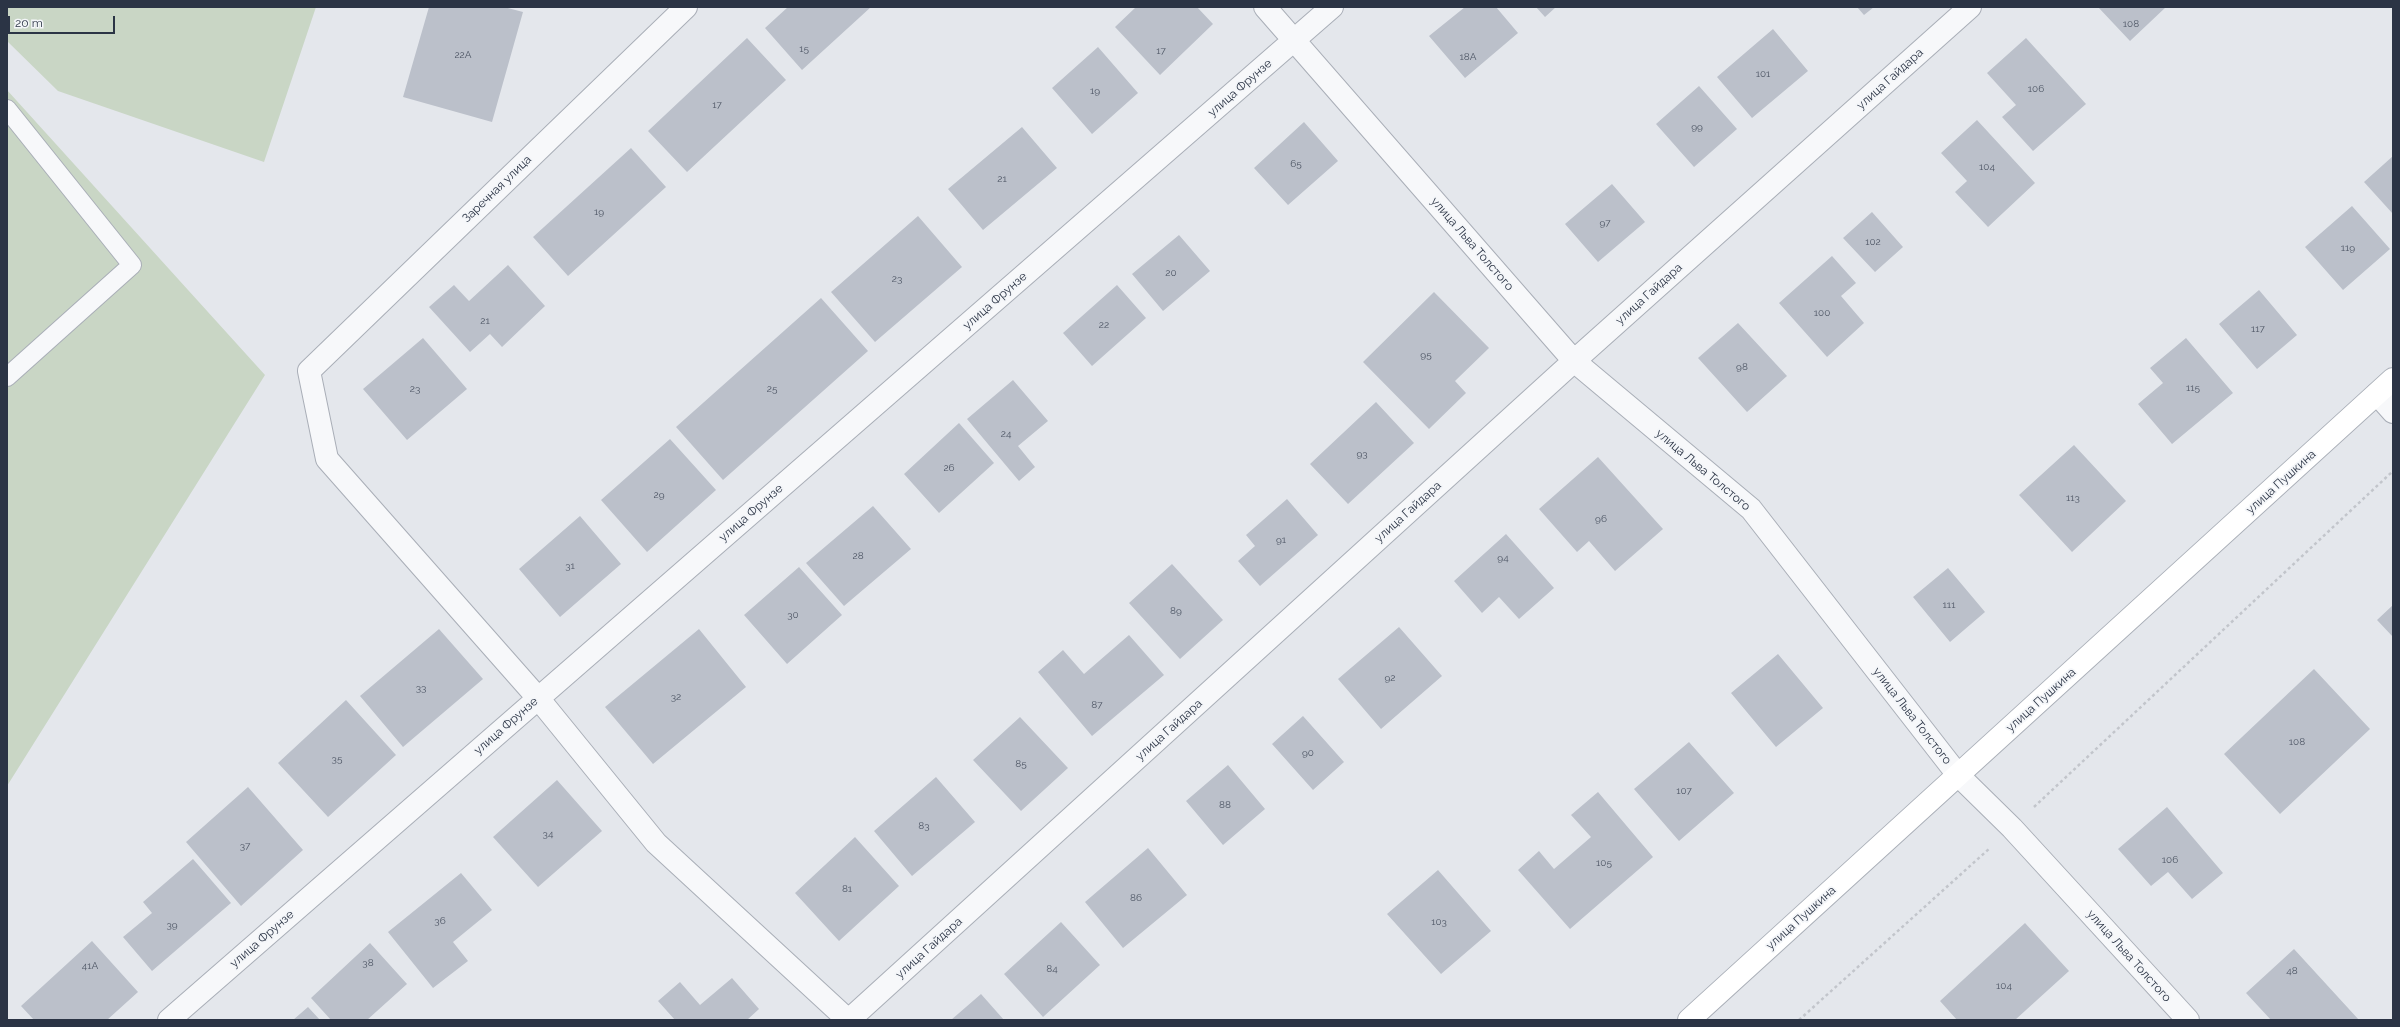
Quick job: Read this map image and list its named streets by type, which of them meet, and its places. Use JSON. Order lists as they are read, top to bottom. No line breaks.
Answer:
{"streets":{"street":["улица Гайдара","улица Фрунзе","Заречная улица","улица Льва Толстого","улица Пушкина"]},"crossings":[["улица Гайдара","улица Льва Толстого"],["улица Фрунзе","Заречная улица"],["улица Фрунзе","улица Льва Толстого"],["улица Льва Толстого","улица Пушкина"]],"house_numbers":["108","15","17","22А","18А","101","106","19","17","99","65","104","21","19","97","102","119","20","23","100","21","22","117","95","98","115","23","25","24","93","26","29","113","96","91","28","94","31","111","89","30","92","33","32","87","108","90","35","85","107","88","83","34","37","106","105","81","86","36","103","39","38","41А","84","48","104"],"scale_bar":"20 m"}
